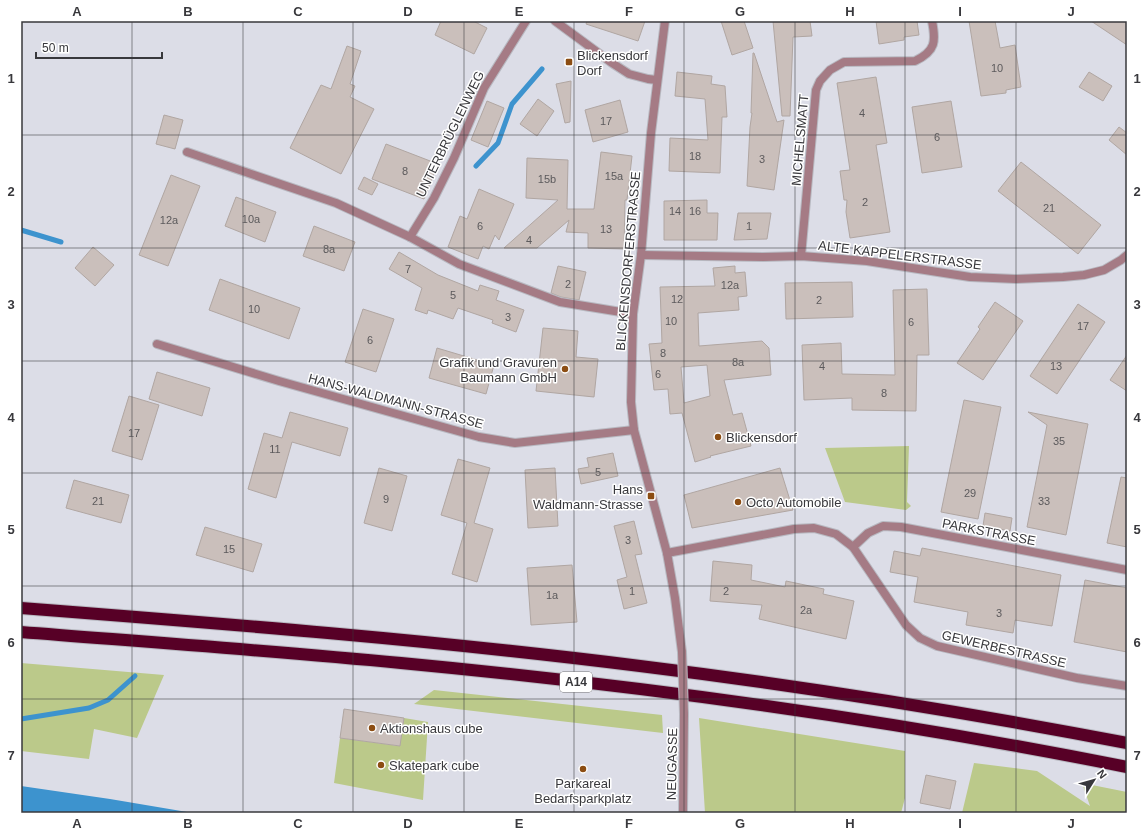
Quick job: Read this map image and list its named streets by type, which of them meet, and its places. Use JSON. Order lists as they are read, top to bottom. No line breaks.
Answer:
{"streets":{"highway":["A14"],"street":["UNTERBRÜGLENWEG","MICHELSMATT","ALTE KAPPELERSTRASSE","BLICKENSDORFERSTRASSE","HANS-WALDMANN-STRASSE","PARKSTRASSE","GEWERBESTRASSE","NEUGASSE"]},"crossings":[["MICHELSMATT","ALTE KAPPELERSTRASSE"],["ALTE KAPPELERSTRASSE","BLICKENSDORFERSTRASSE"],["BLICKENSDORFERSTRASSE","HANS-WALDMANN-STRASSE"],["BLICKENSDORFERSTRASSE","GEWERBESTRASSE"],["BLICKENSDORFERSTRASSE","NEUGASSE"],["PARKSTRASSE","GEWERBESTRASSE"]],"places":{"transit":["Blickensdorf Dorf","Hans Waldmann-Strasse"],"other":["Grafik und Gravuren Baumann GmbH","Blickensdorf","Octo Automobile","Aktionshaus cube","Skatepark cube","Parkareal Bedarfsparkplatz"]},"house_numbers":["10","4","17","6","18","3","8","15a","15b","2","21","14","16","10a","12a","6","1","13","4","8a","7","2","12a","5","12","2","10","3","10","6","17","6","8","8a","4","13","6","8","17","35","11","5","29","9","21","33","3","15","1","2","1a","2a","3"],"scale_bar":"50 m","north":"top right","grid":{"columns":["A","B","C","D","E","F","G","H","I","J"],"rows":["1","2","3","4","5","6","7"]}}
